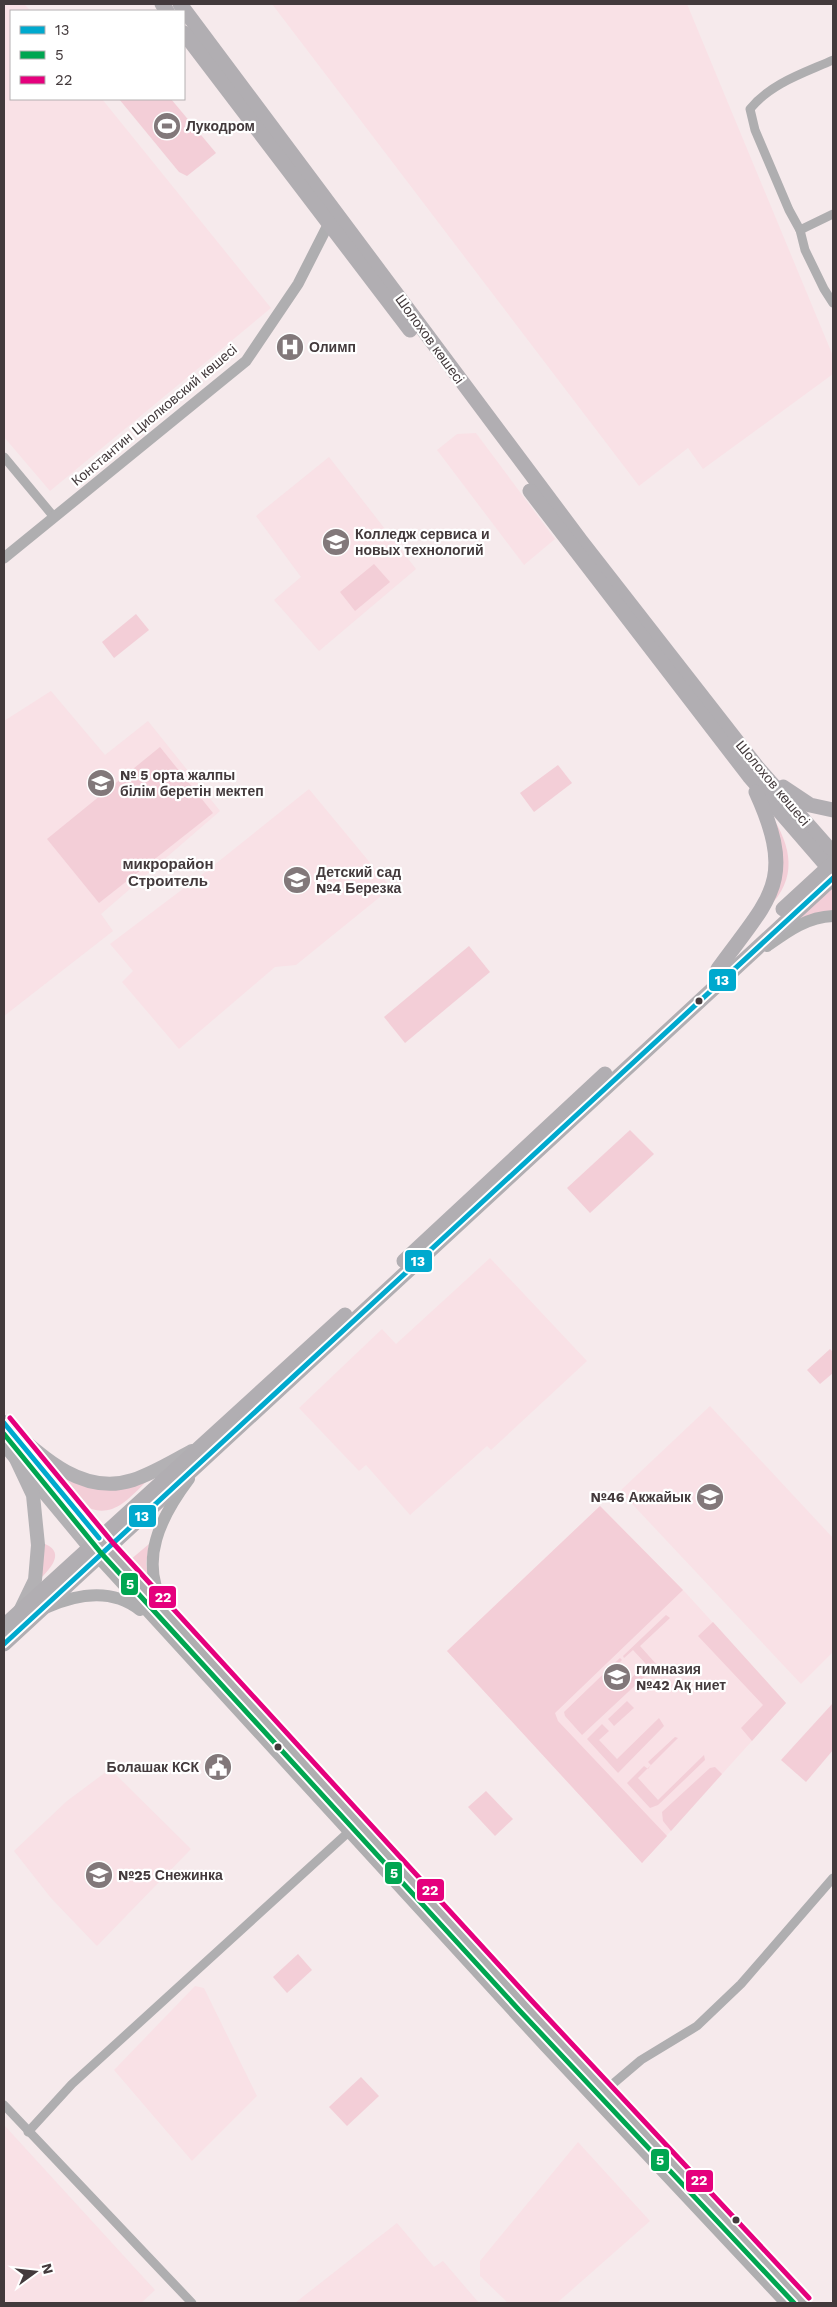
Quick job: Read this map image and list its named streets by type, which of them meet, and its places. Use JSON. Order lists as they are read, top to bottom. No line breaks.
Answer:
{"streets":{"highway":["Шолохов көшесі"],"street":["Константин Циолковский көшесі"]},"crossings":[["Шолохов көшесі","Константин Циолковский көшесі"]],"districts":["микрорайон Строитель"],"places":{"sports":["Лукодром"],"hospital":["Олимп"],"school or university":["Колледж сервиса и новых технологий","№ 5 орта жалпы білім беретін мектеп","Детский сад №4 Березка","№46 Акжайык","гимназия №42 Ақ ниет","№25 Снежинка"],"public building":["Болашак КСК"]},"lines":["transit line 13","transit line 22","transit line 5"],"legend":["13","5","22"],"north":"right"}
